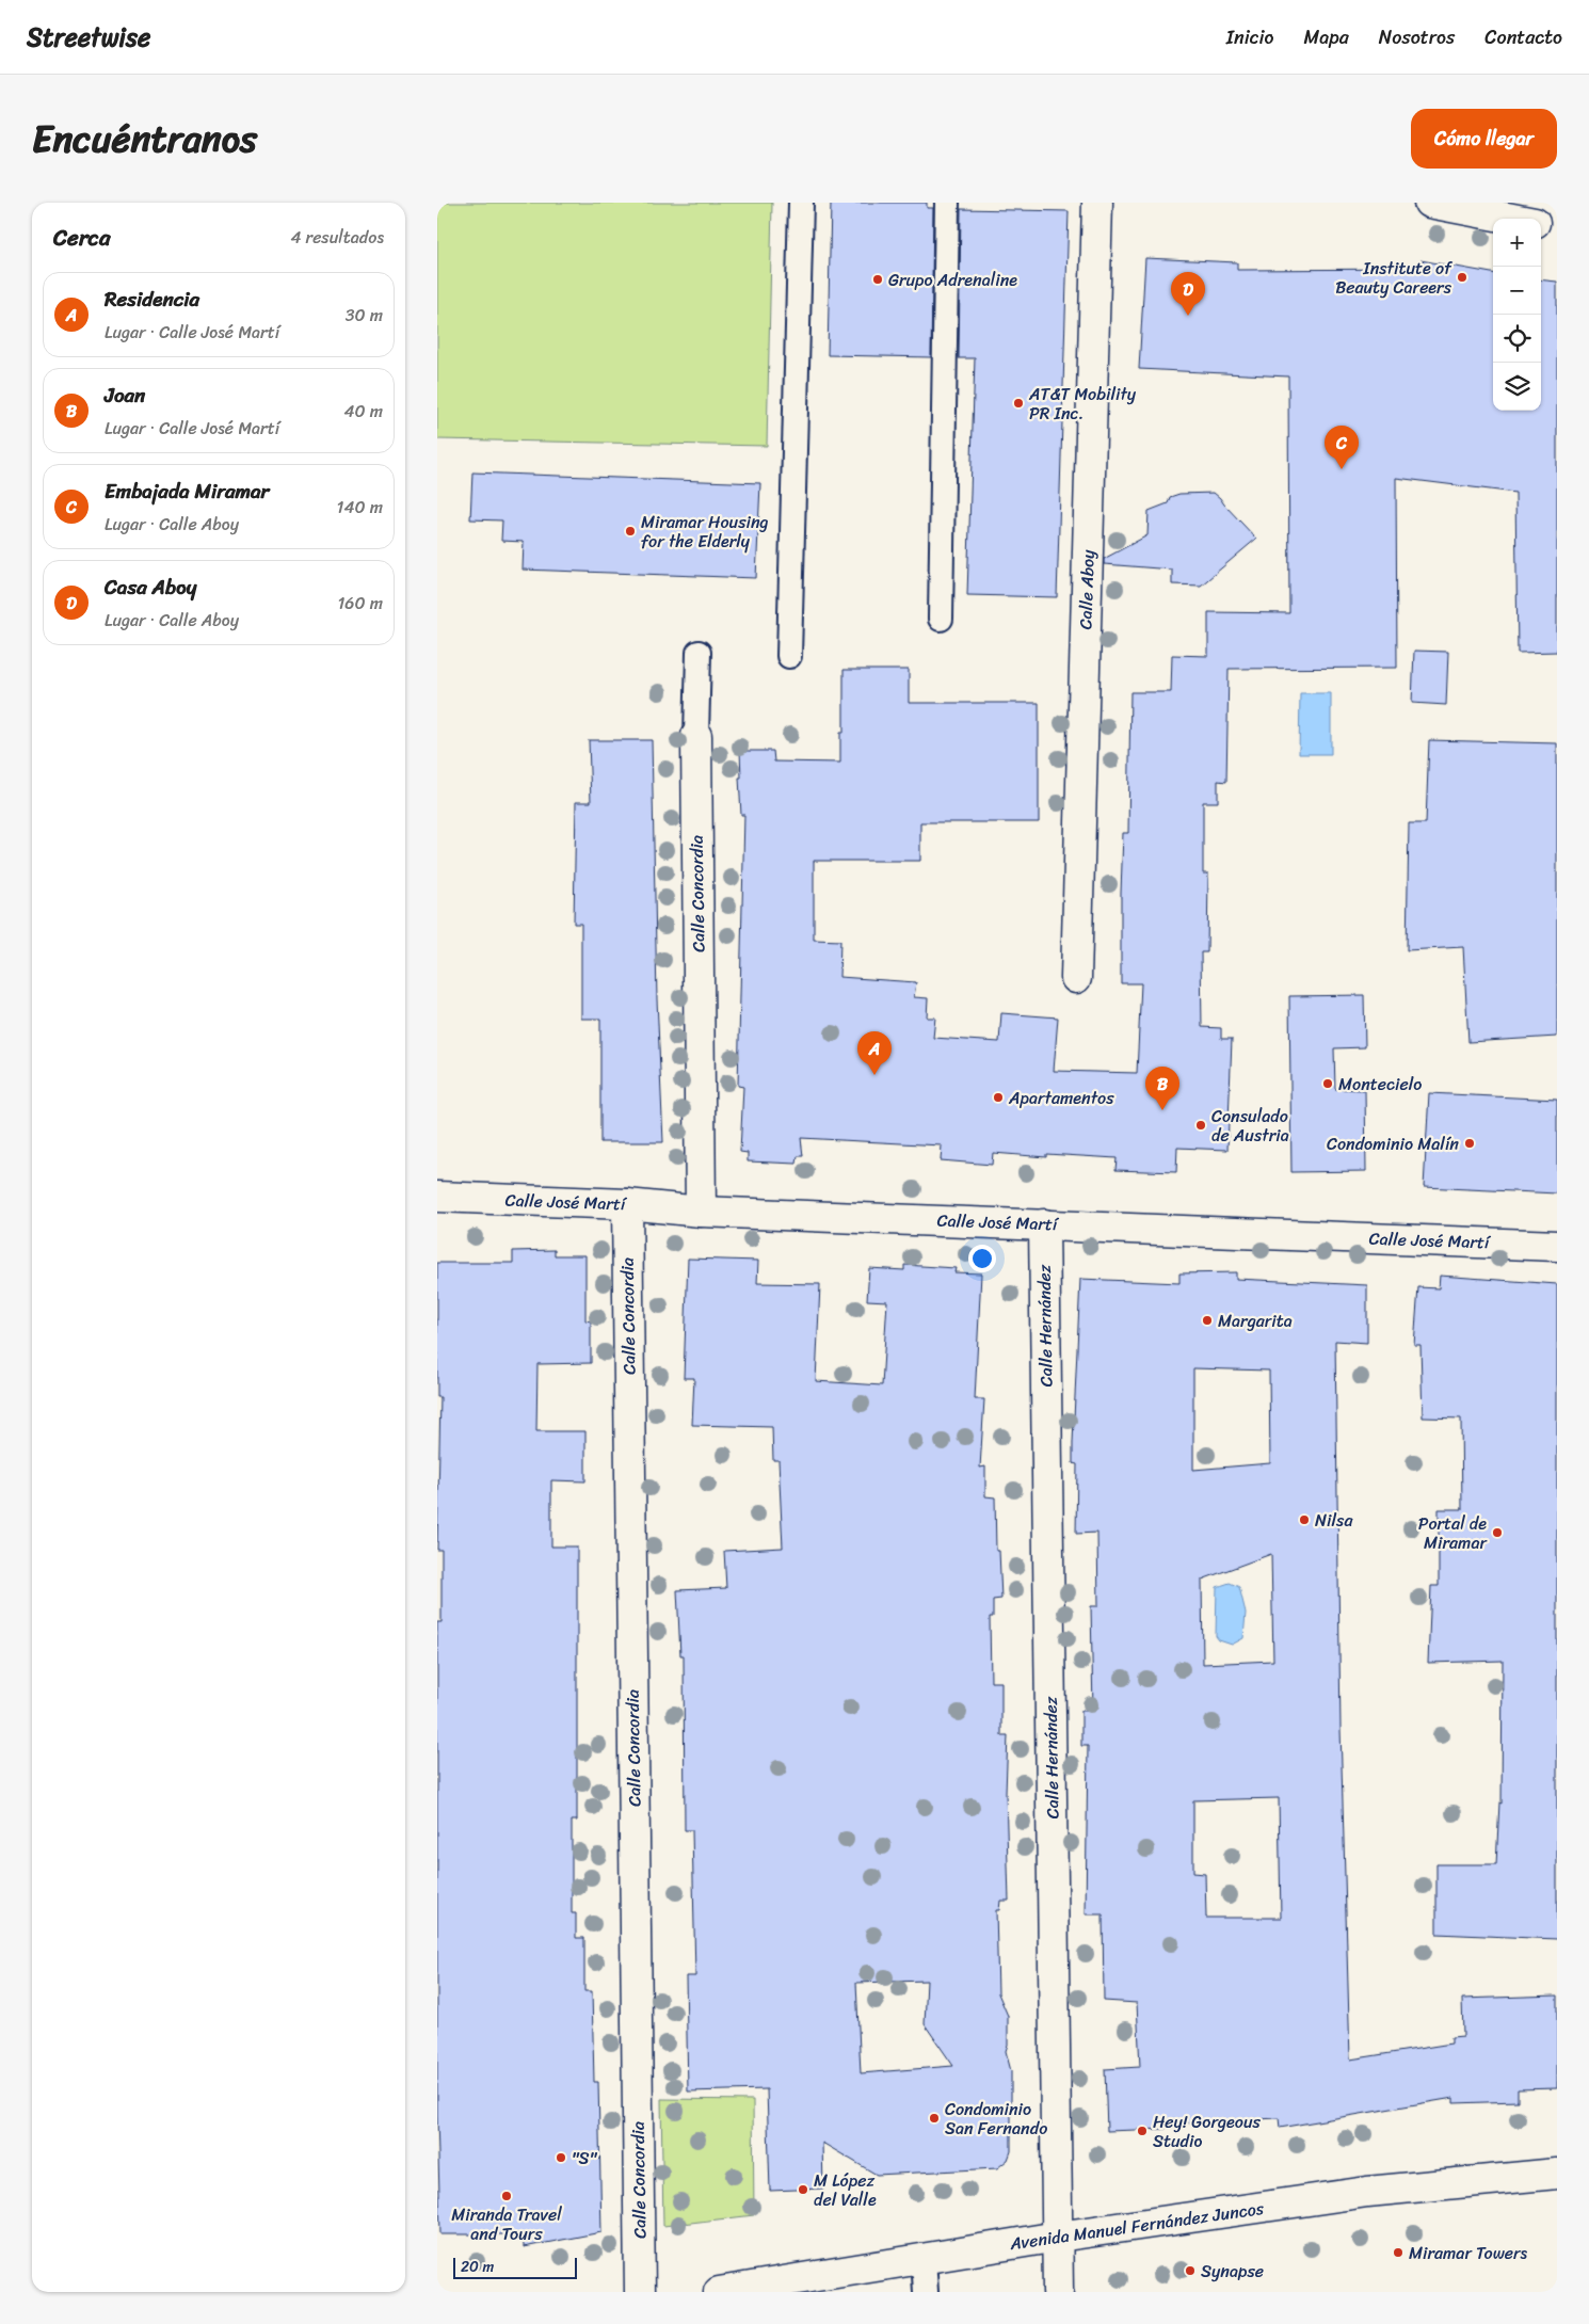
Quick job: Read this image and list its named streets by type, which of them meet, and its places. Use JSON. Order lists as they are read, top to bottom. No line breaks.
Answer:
{"streets":{"street":["Calle Aboy","Calle Concordia","Calle José Martí","Calle Hernández","Avenida Manuel Fernández Juncos"]},"crossings":[["Calle Concordia","Calle José Martí"],["Calle José Martí","Calle Hernández"],["Calle Hernández","Avenida Manuel Fernández Juncos"]],"places":["Institute of Beauty Careers","Grupo Adrenaline","AT&T Mobility PR Inc.","Miramar Housing for the Elderly","Montecielo","Apartamentos","Consulado de Austria","Condominio Malín","Margarita","Nilsa","Portal de Miramar","Condominio San Fernando","Hey! Gorgeous Studio","\"S\"","M López del Valle","Miranda Travel and Tours","Miramar Towers","Synapse"],"scale_bar":"20 m","page":{"header":"Streetwise","nav":["Inicio","Mapa","Nosotros","Contacto"],"title":"Encuéntranos","buttons":"Cómo llegar","heading":["Cerca","4 resultados"],"map_buttons":["+","−"],"list":[{"mark":"A","name":"Residencia","note":"Lugar · Calle José Martí","value":"30 m"},{"mark":"B","name":"Joan","note":"Lugar · Calle José Martí","value":"40 m"},{"mark":"C","name":"Embajada Miramar","note":"Lugar · Calle Aboy","value":"140 m"},{"mark":"D","name":"Casa Aboy","note":"Lugar · Calle Aboy","value":"160 m"}],"pins":["D","C","A","B"],"scale":"20 m"}}
